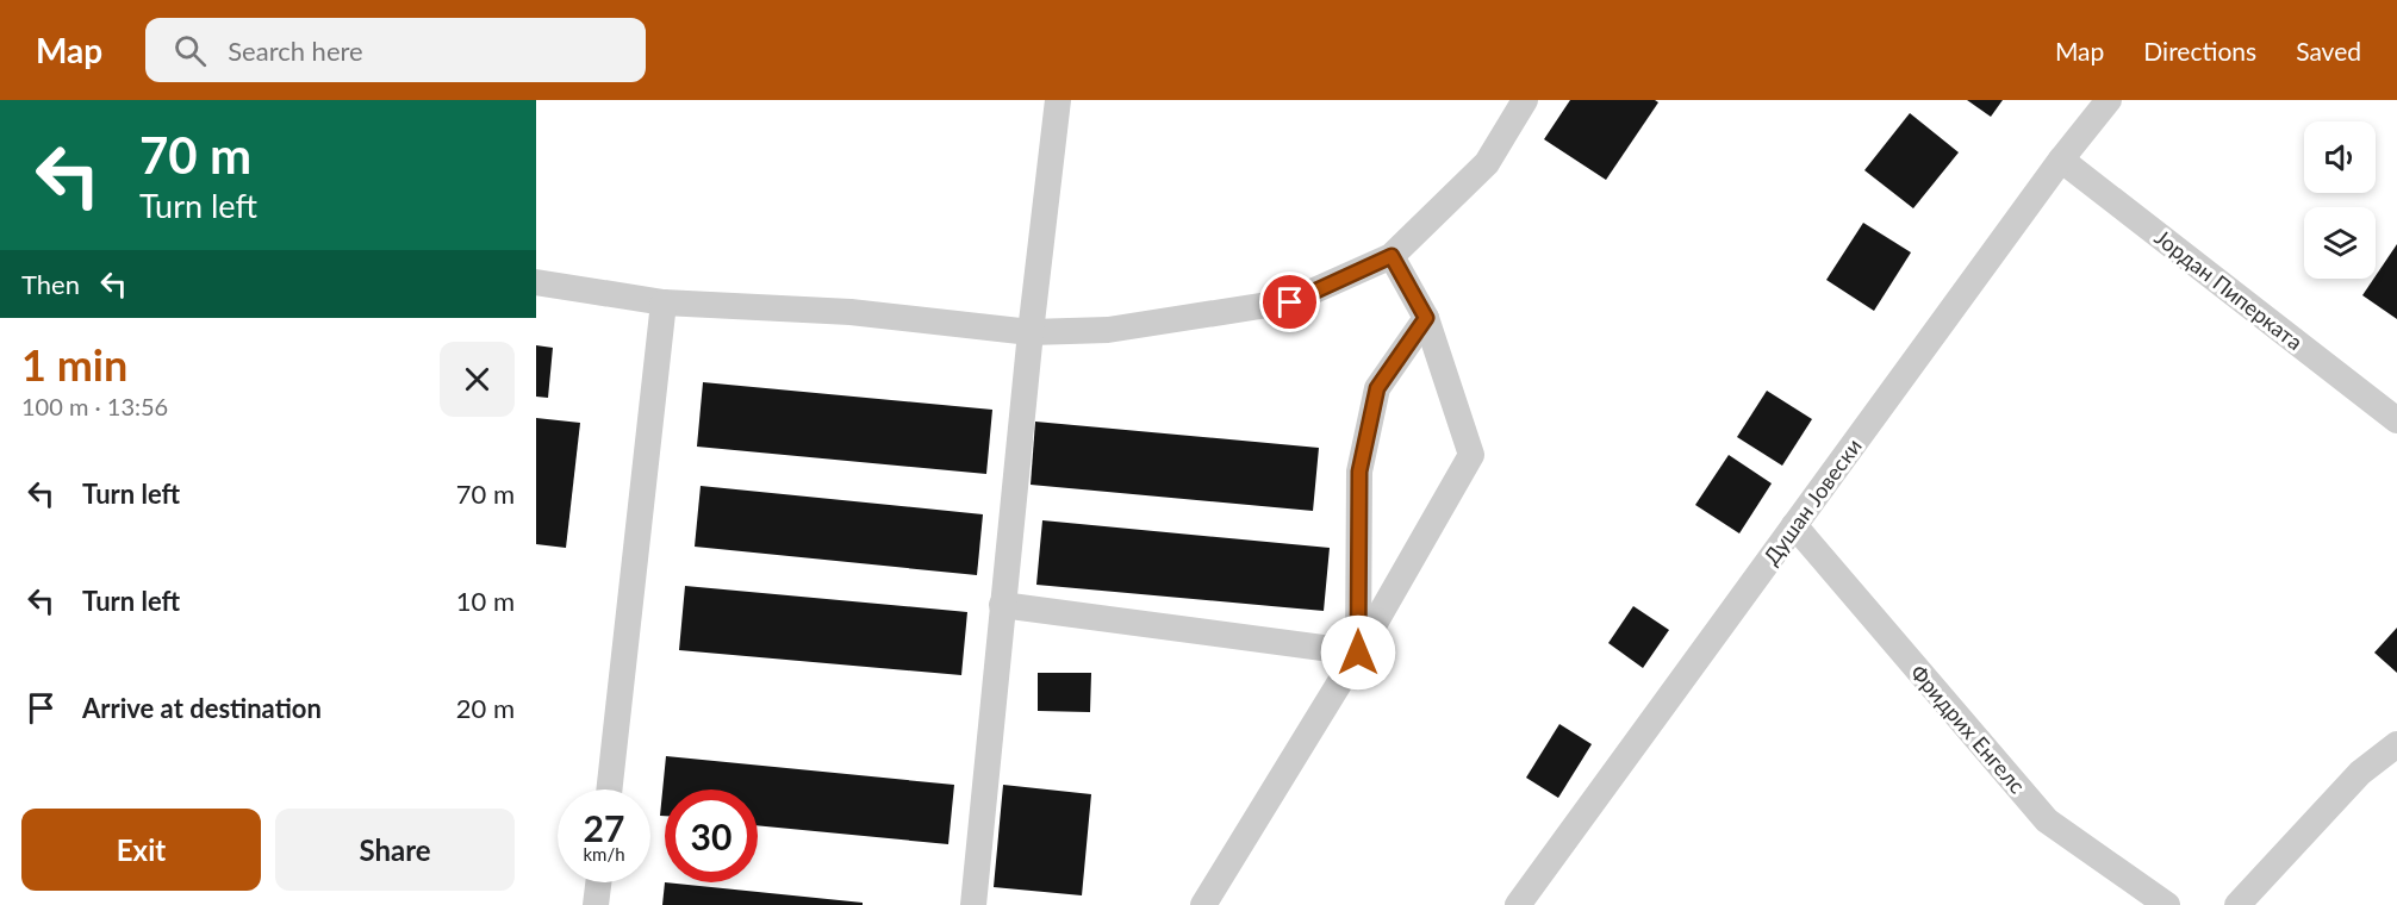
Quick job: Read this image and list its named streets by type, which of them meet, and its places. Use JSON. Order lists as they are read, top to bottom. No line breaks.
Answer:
{"streets":{"street":["Јордан Пиперката","Душан Јовески","Фридрих Енгелс"]},"crossings":[["Јордан Пиперката","Душан Јовески"],["Душан Јовески","Фридрих Енгелс"]],"page":{"header":"Map","search":"Search here","nav":["Map","Directions","Saved"],"turn":["70 m","Turn left"],"then":"Then","heading":["1 min","100 m · 13:56"],"list":[{"name":"Turn left","value":"70 m"},{"name":"Turn left","value":"10 m"},{"name":"Arrive at destination","value":"20 m"}],"speed":"27 km/h","limit":"30","buttons":["Exit","Share"]}}
